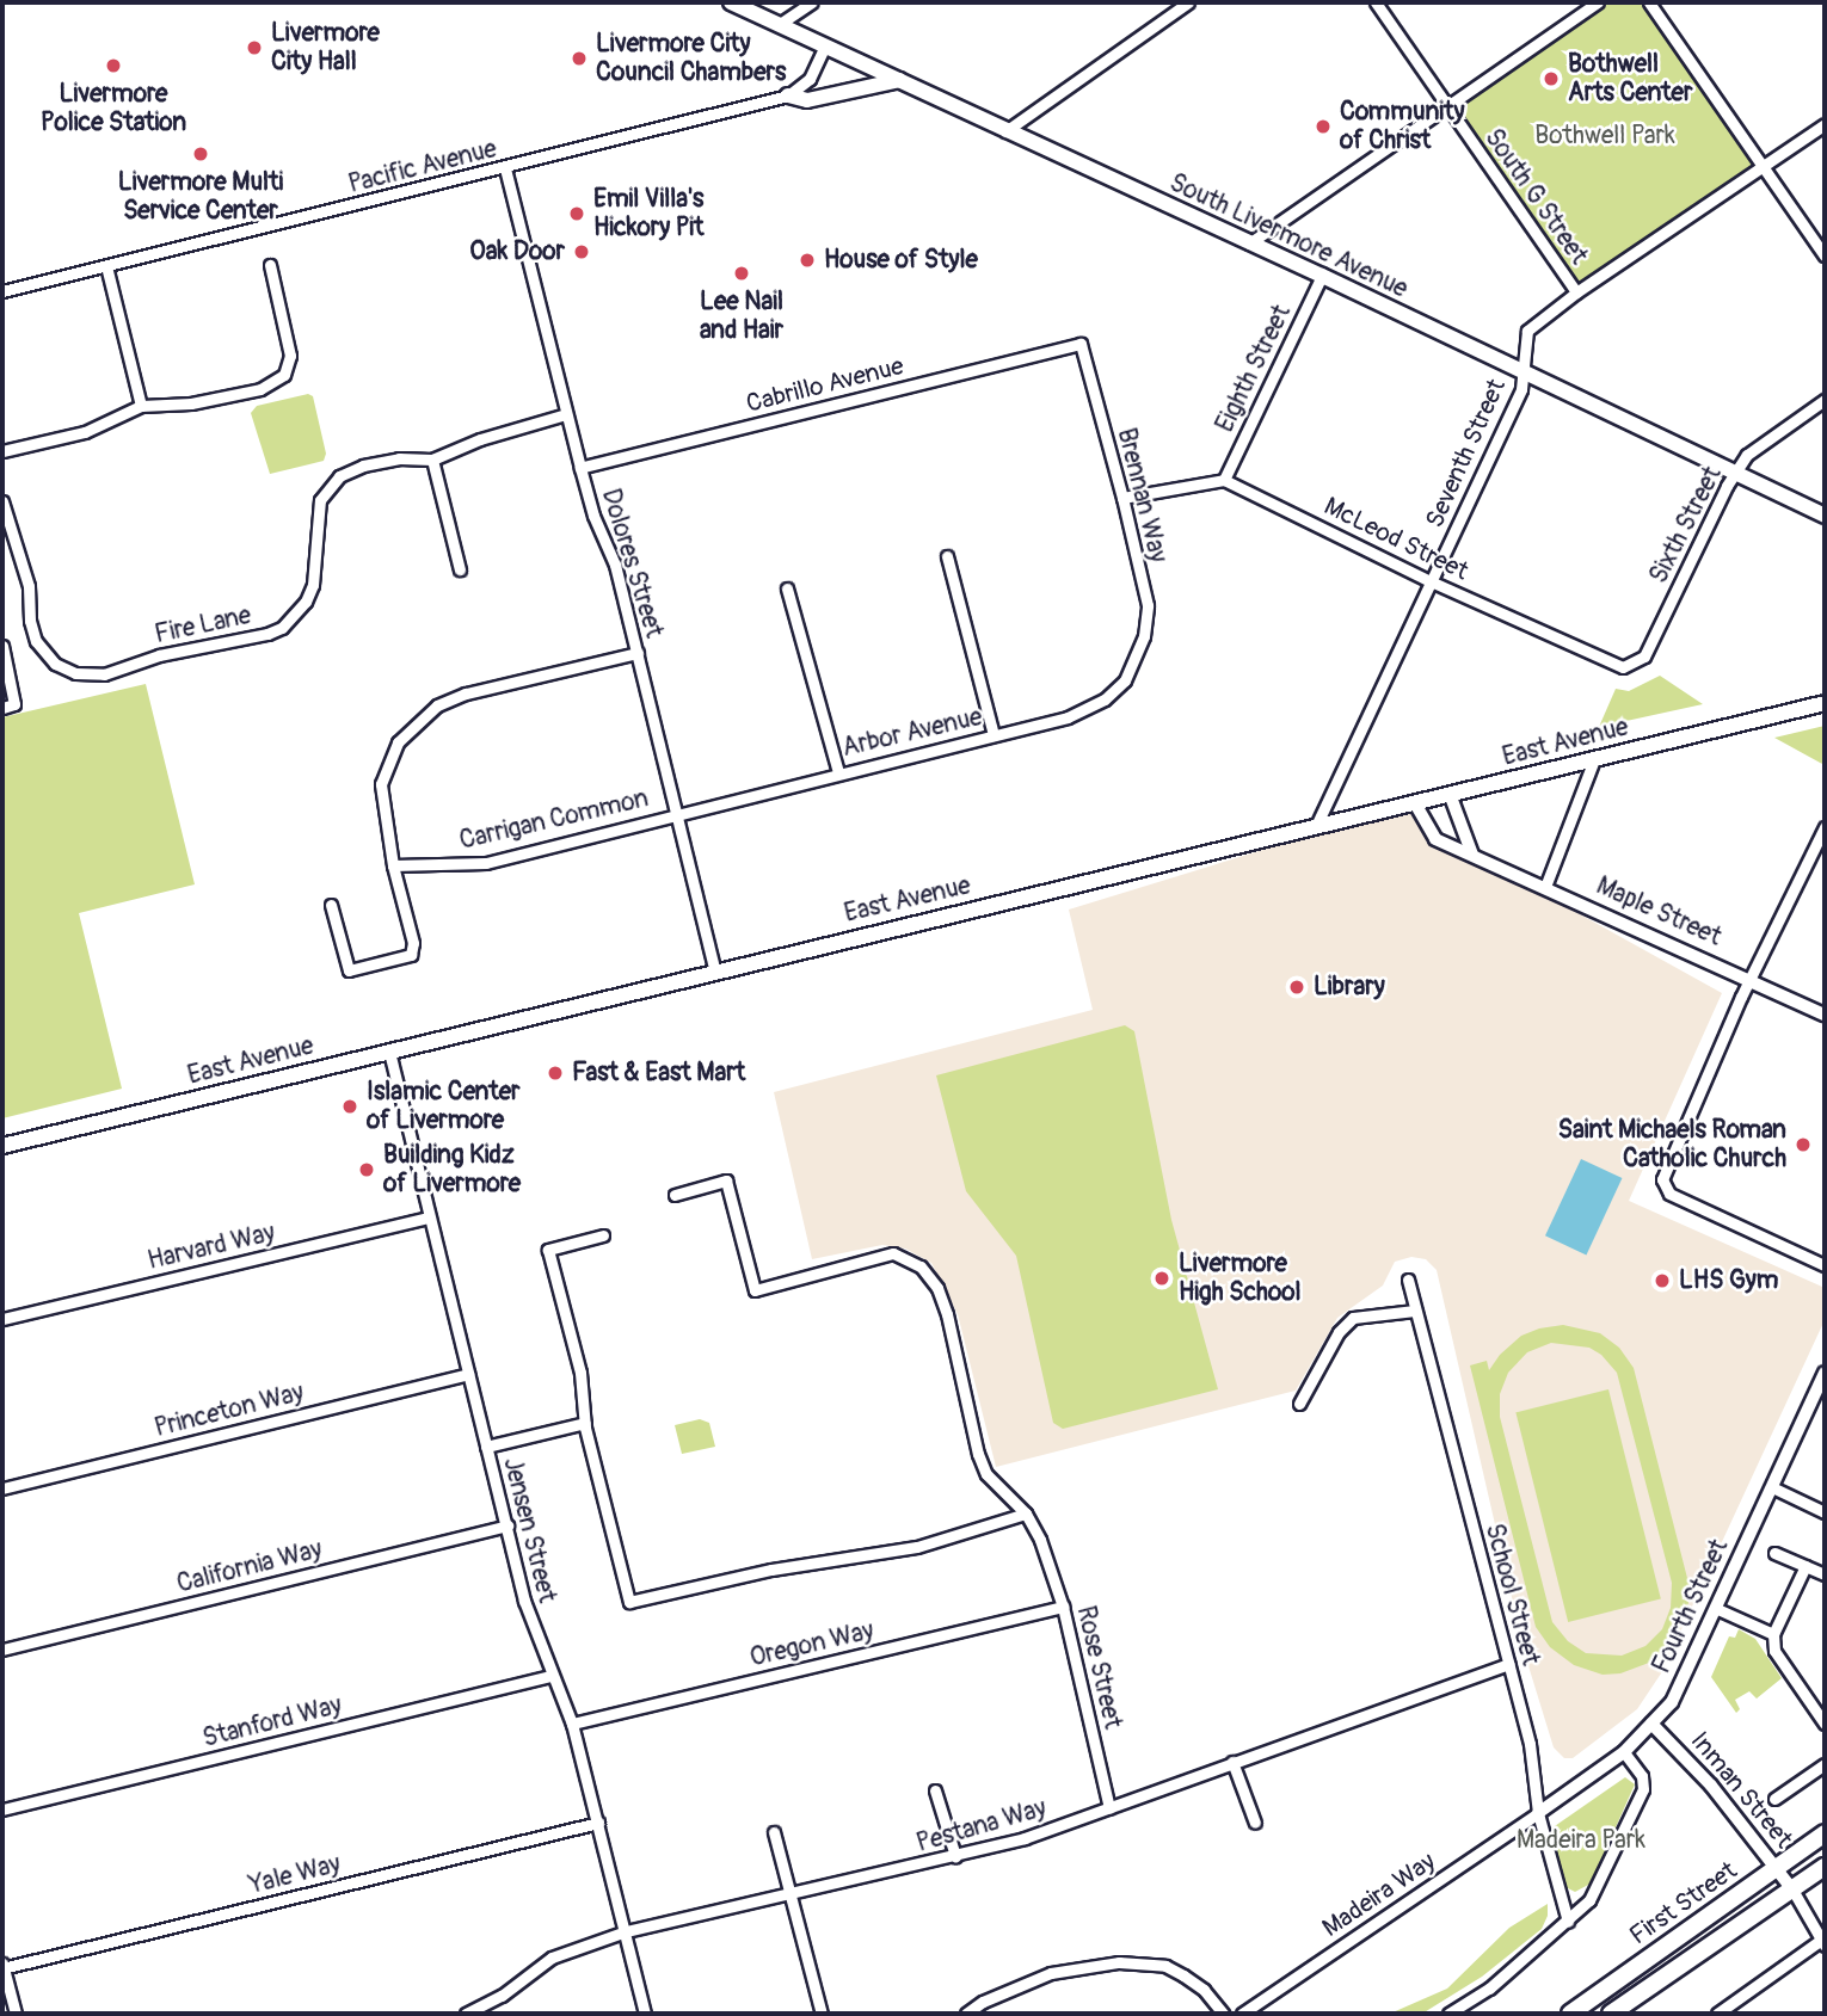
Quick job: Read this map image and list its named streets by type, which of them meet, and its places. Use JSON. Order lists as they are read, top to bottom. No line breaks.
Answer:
{"streets":{"main road":["South Livermore Avenue","East Avenue","First Street"],"street":["Pacific Avenue","South G Street","Eighth Street","Cabrillo Avenue","Seventh Street","Brennan Way","Sixth Street","McLeod Street","Dolores Street","Fire Lane","Arbor Avenue","Carrigan Common","Maple Street","Harvard Way","Princeton Way","Jensen Street","California Way","School Street","Fourth Street","Oregon Way","Rose Street","Stanford Way","Inman Street","Pestana Way","Yale Way","Madeira Way"]},"crossings":[["Pacific Avenue","Dolores Street"],["South G Street","Seventh Street"],["South Livermore Avenue","Eighth Street"],["South Livermore Avenue","Seventh Street"],["South Livermore Avenue","Sixth Street"],["Eighth Street","McLeod Street"],["Cabrillo Avenue","Brennan Way"],["Cabrillo Avenue","Dolores Street"],["Seventh Street","McLeod Street"],["Seventh Street","East Avenue"],["Brennan Way","Arbor Avenue"],["Sixth Street","McLeod Street"],["Dolores Street","Fire Lane"],["Dolores Street","Arbor Avenue"],["Dolores Street","East Avenue"],["Dolores Street","Carrigan Common"],["Arbor Avenue","Carrigan Common"],["East Avenue","Maple Street"],["East Avenue","Jensen Street"],["Harvard Way","Jensen Street"],["Princeton Way","Jensen Street"],["Jensen Street","California Way"],["Jensen Street","Oregon Way"],["Jensen Street","Stanford Way"],["Jensen Street","Pestana Way"],["Jensen Street","Yale Way"],["School Street","Fourth Street"],["School Street","Pestana Way"],["School Street","Madeira Way"],["Fourth Street","Inman Street"],["Fourth Street","Madeira Way"],["Oregon Way","Rose Street"],["Rose Street","Pestana Way"],["Inman Street","First Street"]],"parks":["Bothwell Park","Madeira Park"],"places":["Livermore City Hall","Livermore City Council Chambers","Livermore Police Station","Bothwell Arts Center","Community of Christ","Livermore Multi Service Center","Emil Villa's Hickory Pit","Oak Door","House of Style","Lee Nail and Hair","Library","Fast & East Mart","Islamic Center of Livermore","Saint Michaels Roman Catholic Church","Building Kidz of Livermore","Livermore High School","LHS Gym"]}
